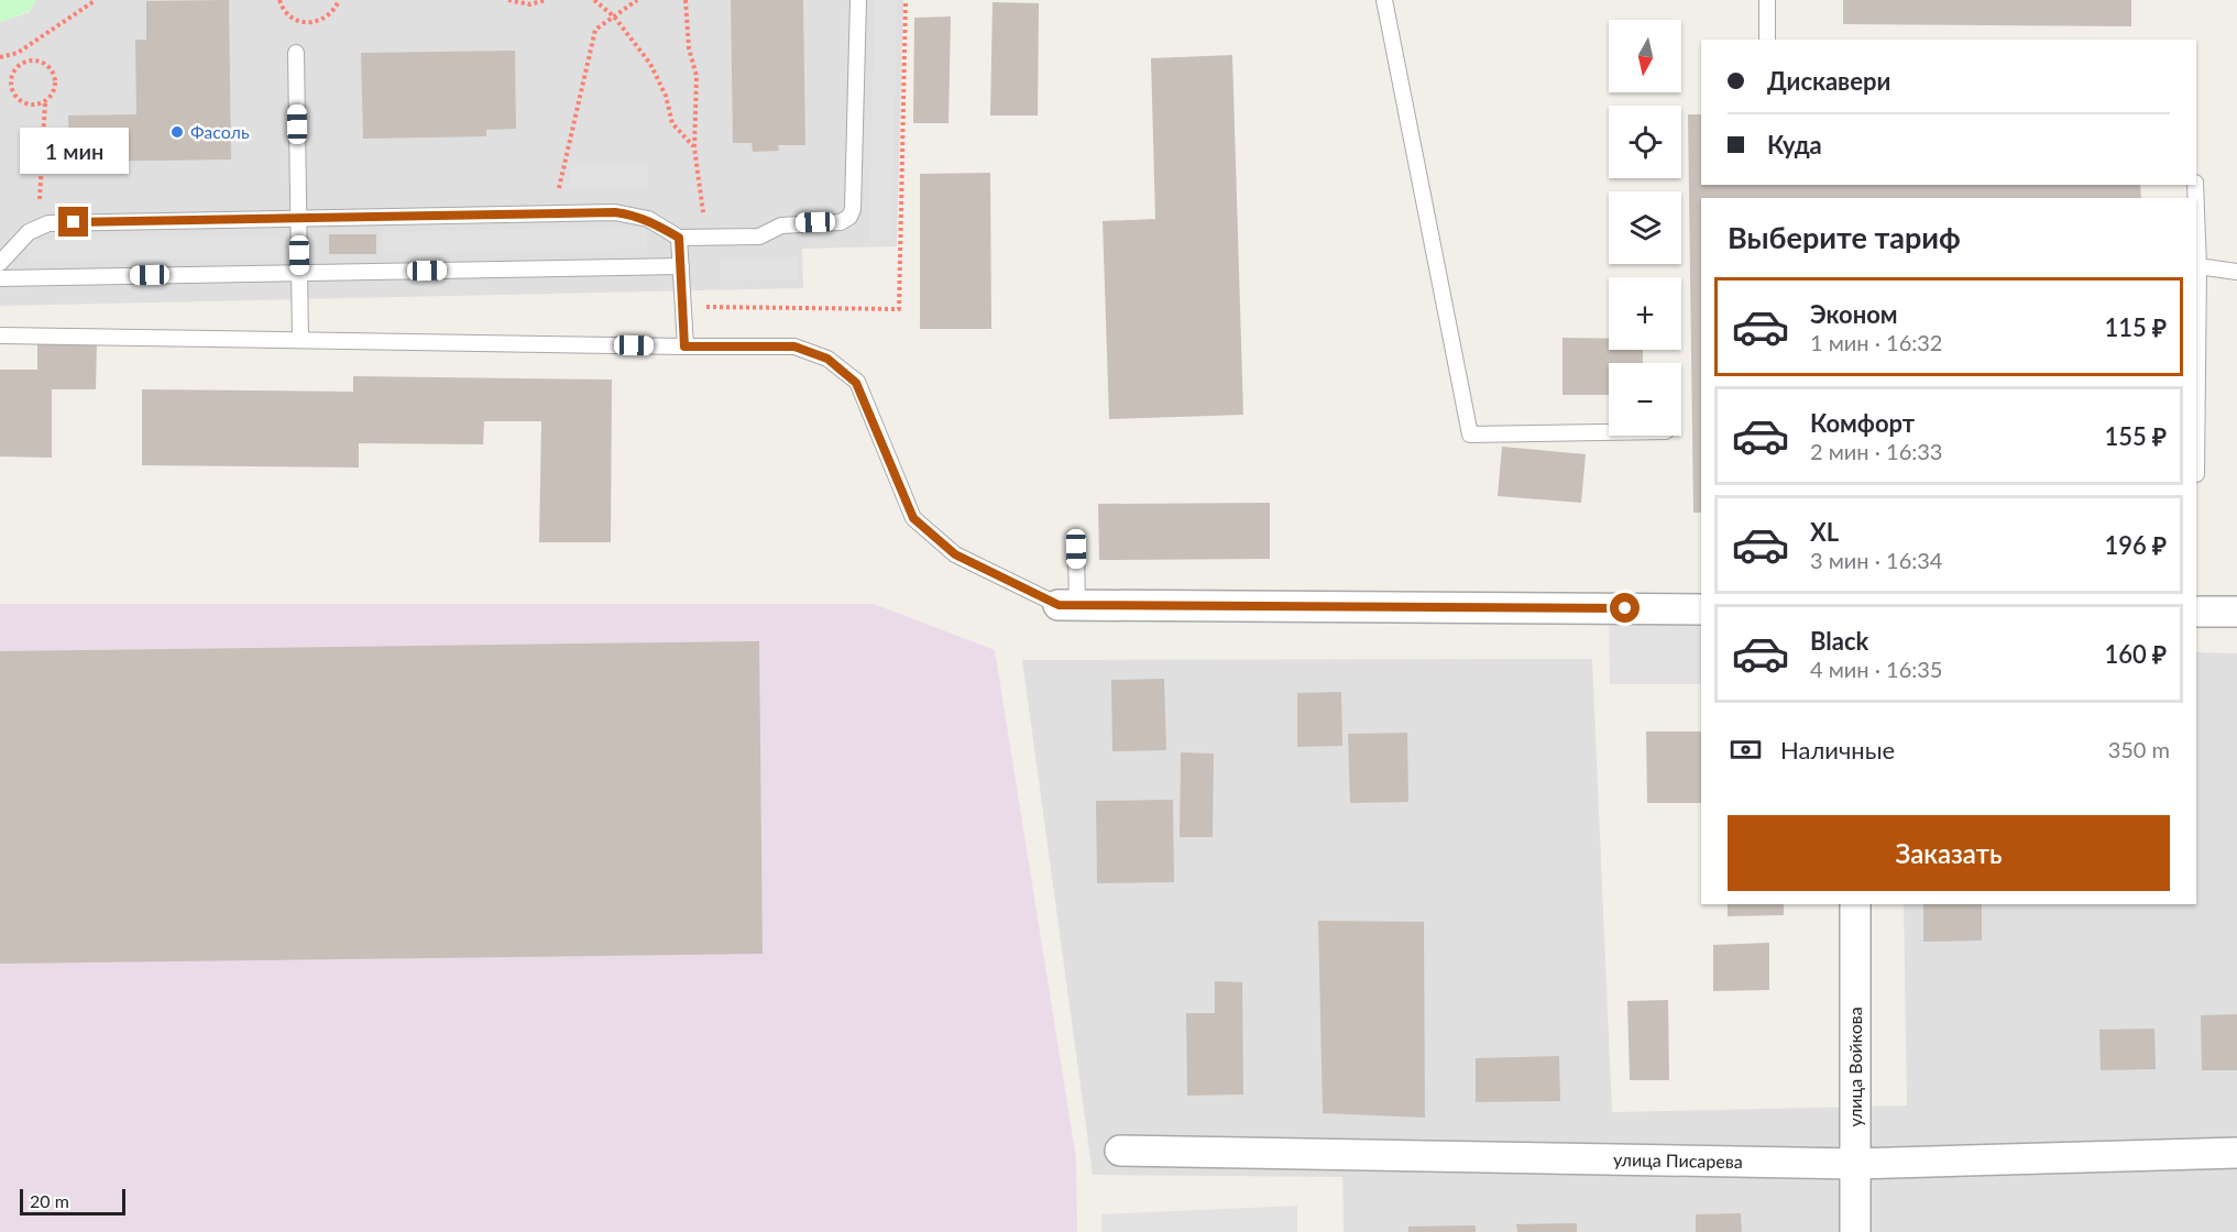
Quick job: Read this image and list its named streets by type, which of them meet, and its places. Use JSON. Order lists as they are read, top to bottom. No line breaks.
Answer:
{"streets":{"street":["улица Войкова","улица Писарева"]},"crossings":[["улица Войкова","улица Писарева"]],"places":["Фасоль"],"scale_bar":"20 m","north":"bottom","page":{"map_buttons":["+","−"],"banner":["Дискавери","Куда"],"bubble":"1 мин","heading":"Выберите тариф","list":[{"name":"Эконом","note":"1 мин · 16:32","value":"115 ₽"},{"name":"Комфорт","note":"2 мин · 16:33","value":"155 ₽"},{"name":"XL","note":"3 мин · 16:34","value":"196 ₽"},{"name":"Black","note":"4 мин · 16:35","value":"160 ₽"}],"pay":["Наличные","350 m"],"buttons":"Заказать","scale":"20 m"}}
